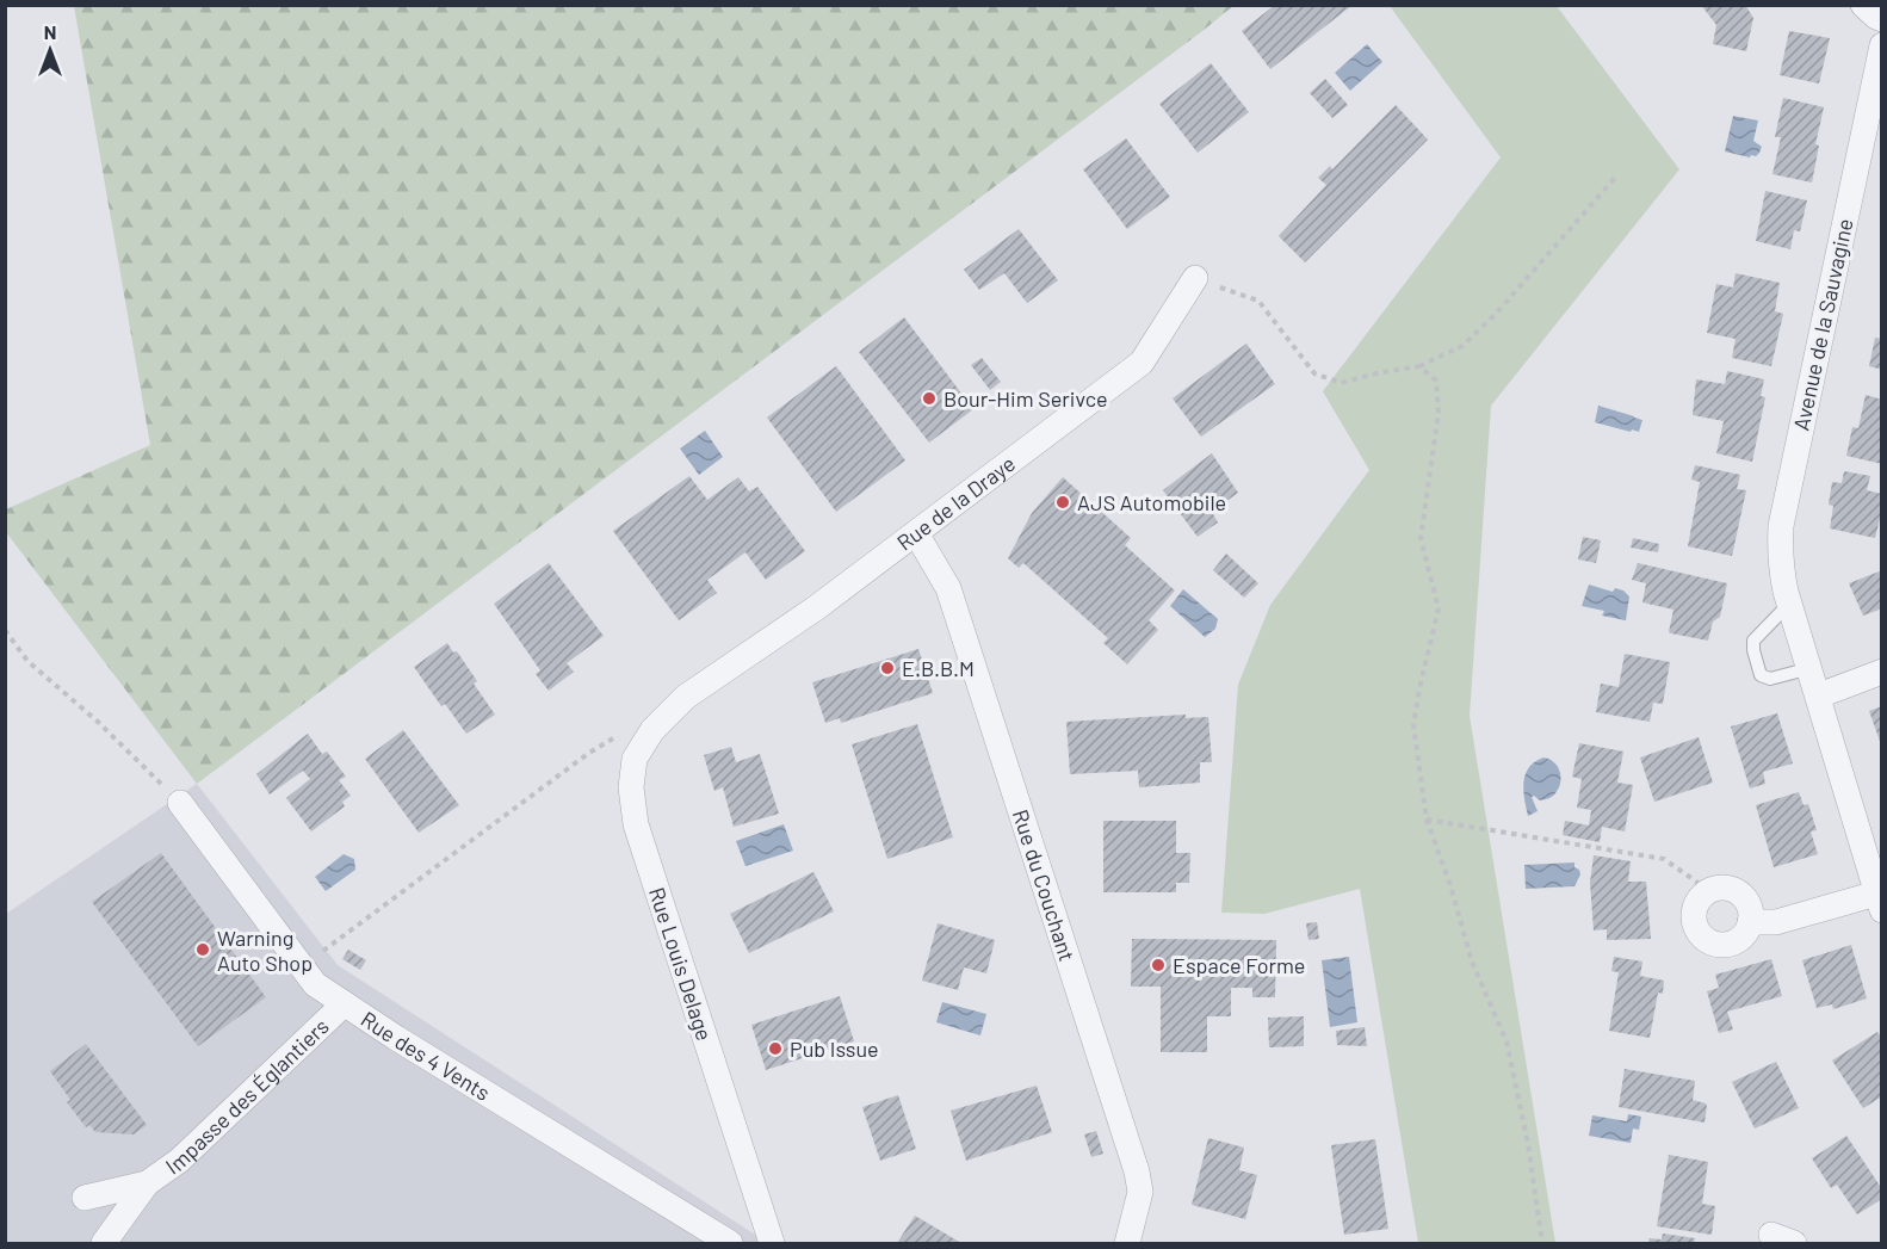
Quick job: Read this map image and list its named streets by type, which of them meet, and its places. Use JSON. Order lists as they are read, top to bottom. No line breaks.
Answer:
{"streets":{"street":["Avenue de la Sauvagine","Rue de la Draye","Rue du Couchant","Rue Louis Delage","Rue des 4 Vents","Impasse des Églantiers"]},"crossings":[["Rue de la Draye","Rue du Couchant"],["Rue de la Draye","Rue Louis Delage"],["Rue des 4 Vents","Impasse des Églantiers"]],"places":["Bour-Him Serivce","AJS Automobile","E.B.B.M","Warning Auto Shop","Espace Forme","Pub Issue"],"north":"top"}
